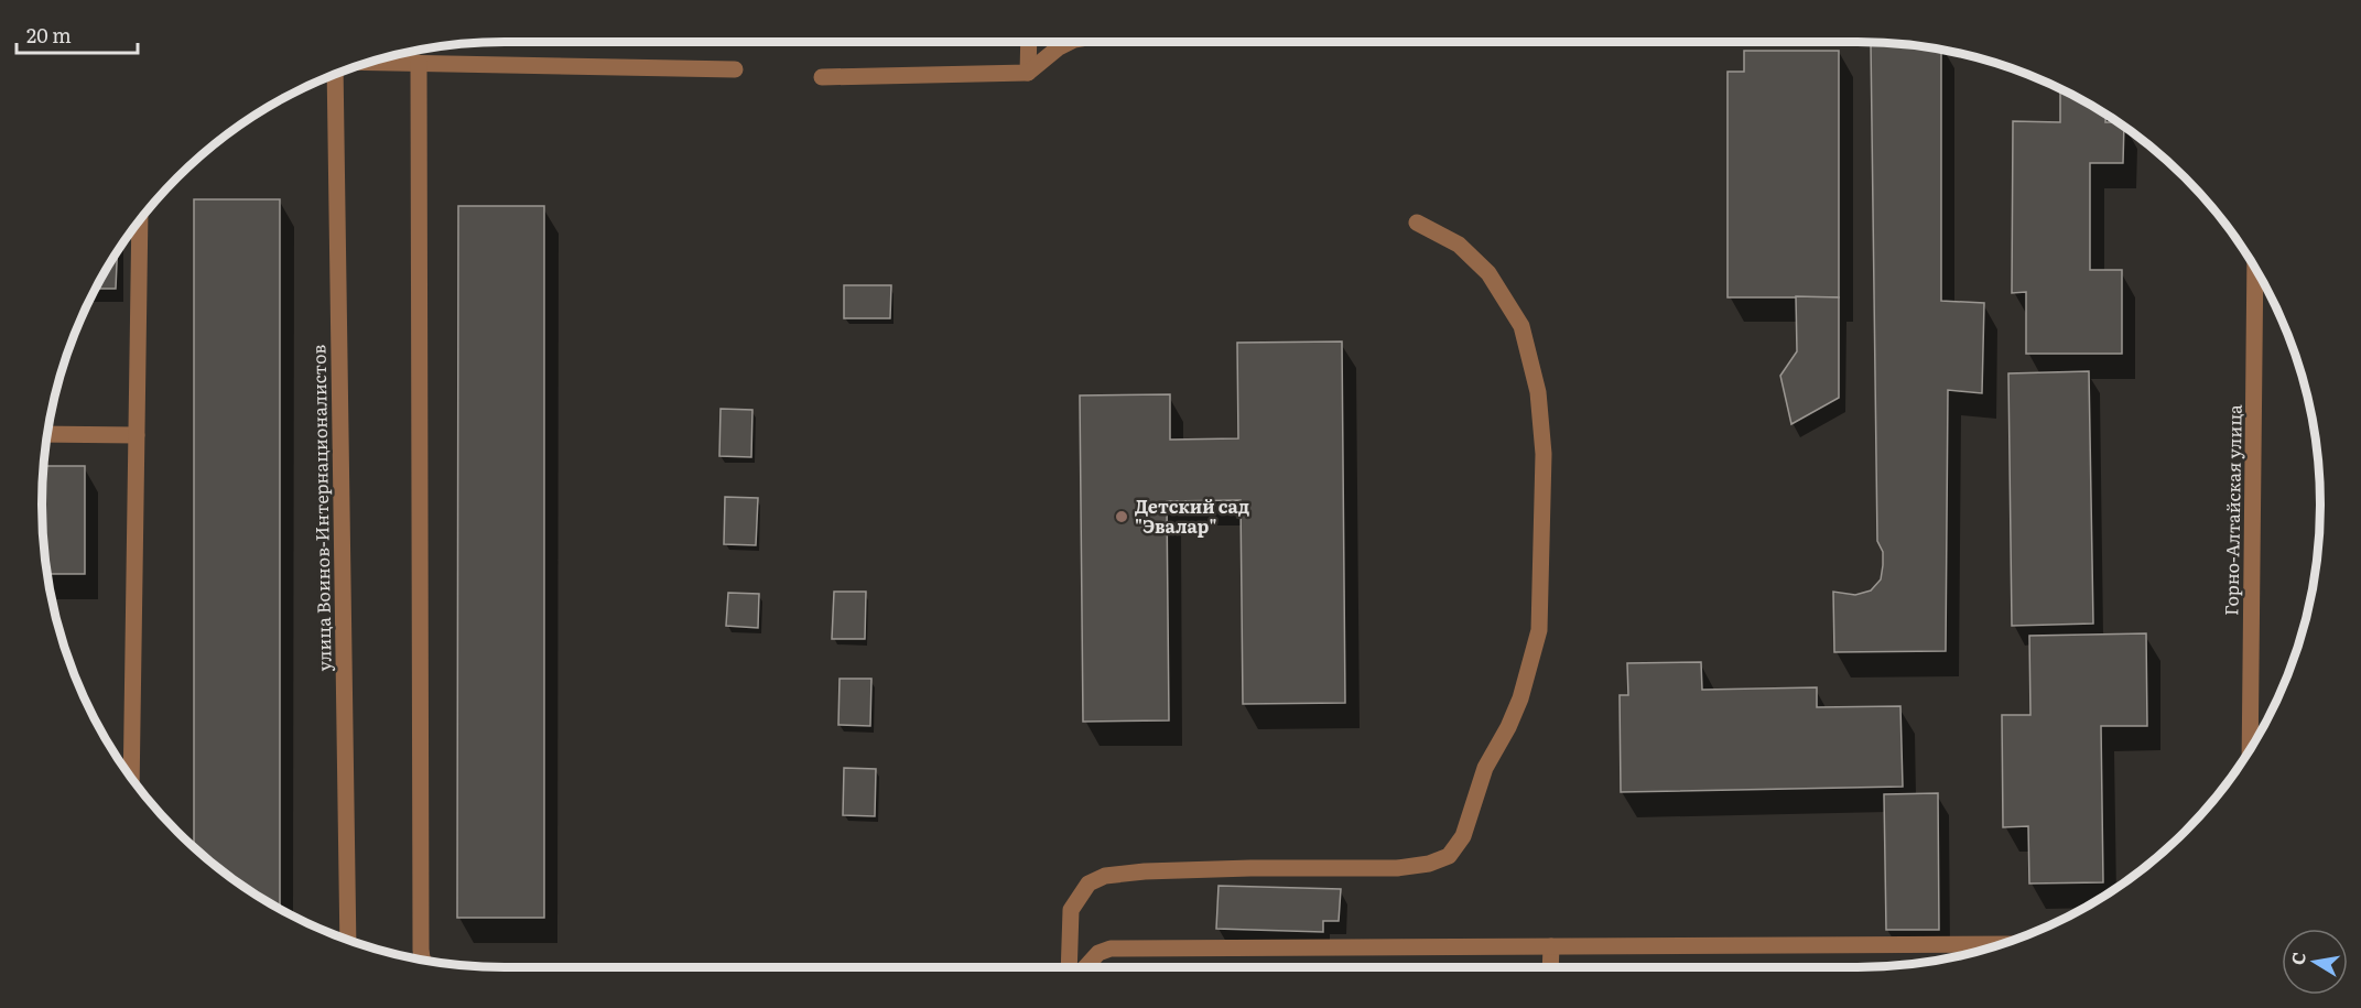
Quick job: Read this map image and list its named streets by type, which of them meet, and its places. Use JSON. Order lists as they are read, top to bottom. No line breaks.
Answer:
{"streets":{"street":["улица Воинов-Интернационалистов","Горно-Алтайская улица"]},"places":["Детский сад \"Эвалар\""],"scale_bar":"20 m","north":"left"}
